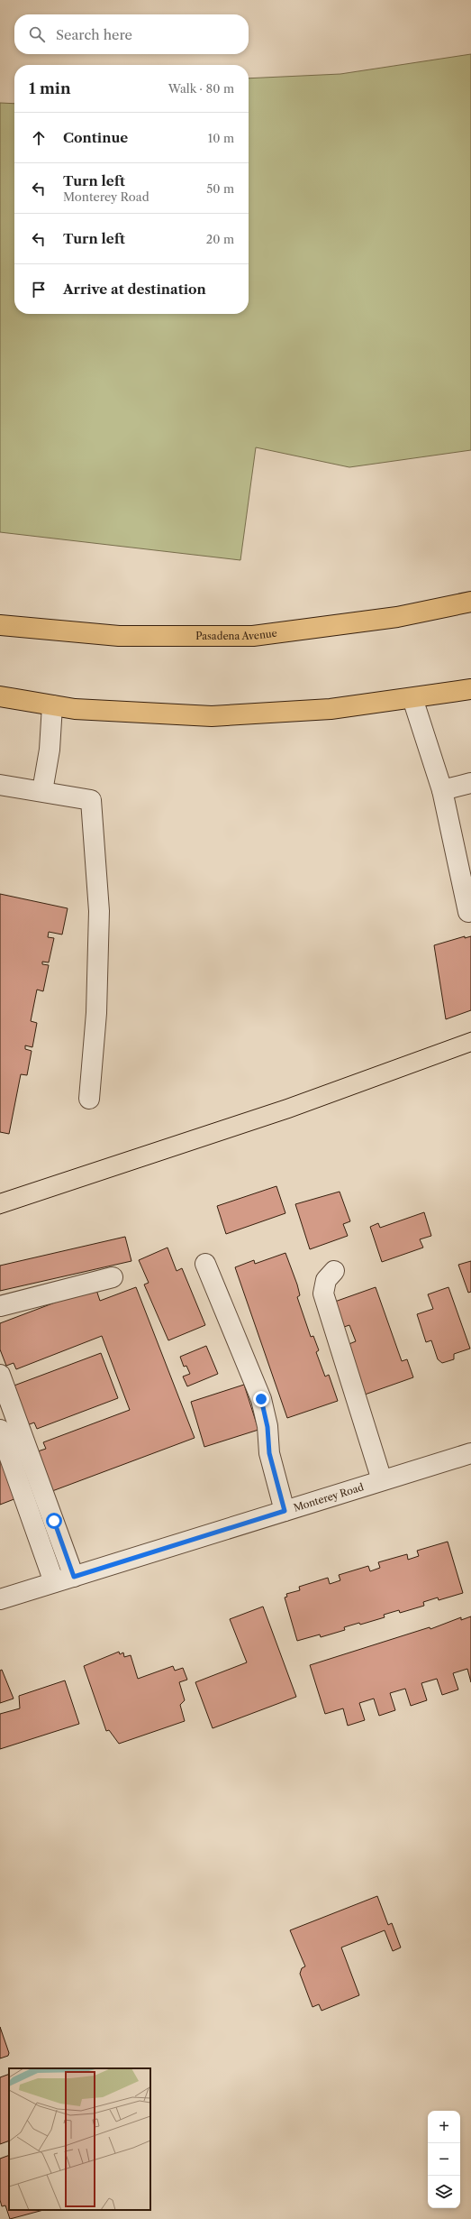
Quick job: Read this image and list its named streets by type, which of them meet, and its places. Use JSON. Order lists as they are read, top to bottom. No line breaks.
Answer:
{"streets":{"main road":["Pasadena Avenue"],"street":["Monterey Road"]},"page":{"search":"Search here","heading":["1 min","Walk · 80 m"],"list":[["Continue","10 m"],["Turn left","Monterey Road","50 m"],["Turn left","20 m"],"Arrive at destination"],"map_buttons":["+","−"]}}
